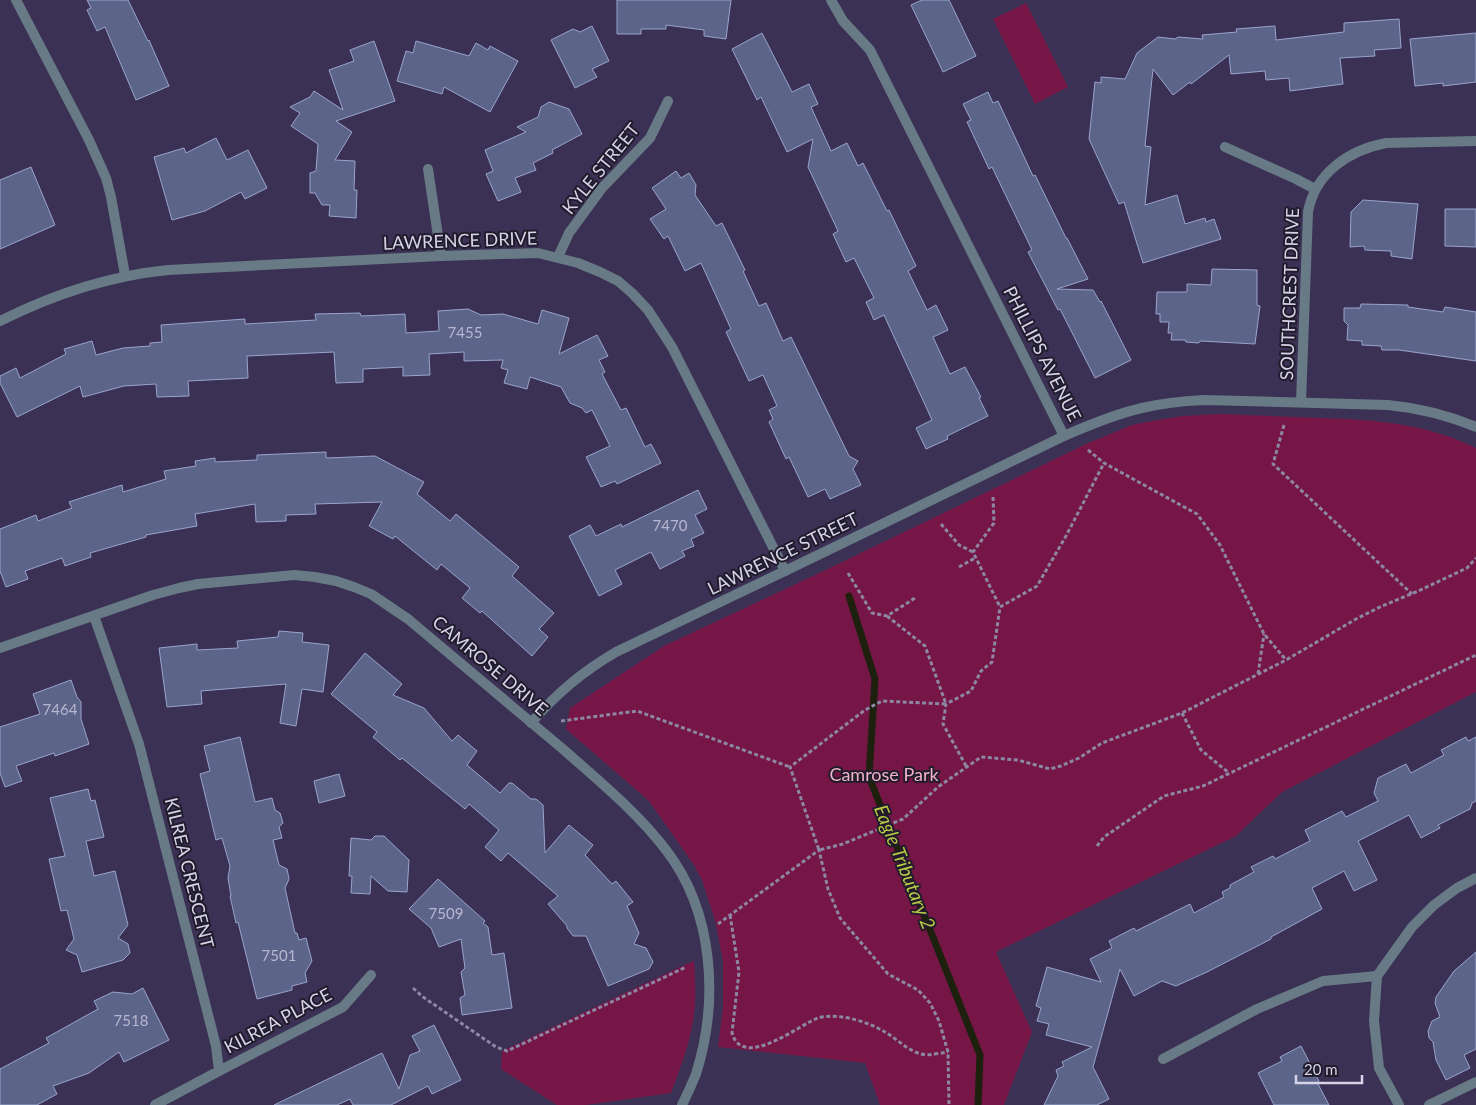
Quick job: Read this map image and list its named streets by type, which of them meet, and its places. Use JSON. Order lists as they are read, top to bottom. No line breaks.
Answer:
{"streets":{"street":["KYLE STREET","LAWRENCE DRIVE","SOUTHCREST DRIVE","PHILLIPS AVENUE","LAWRENCE STREET","CAMROSE DRIVE","KILREA CRESCENT","KILREA PLACE"]},"crossings":[["KYLE STREET","LAWRENCE DRIVE"],["LAWRENCE DRIVE","LAWRENCE STREET"],["SOUTHCREST DRIVE","PHILLIPS AVENUE"],["PHILLIPS AVENUE","LAWRENCE STREET"],["LAWRENCE STREET","CAMROSE DRIVE"],["CAMROSE DRIVE","KILREA CRESCENT"],["KILREA CRESCENT","KILREA PLACE"]],"water":["Eagle Tributary 2"],"parks":["Camrose Park"],"house_numbers":["7455","7470","7464","7509","7501","7518"],"scale_bar":"20 m"}
